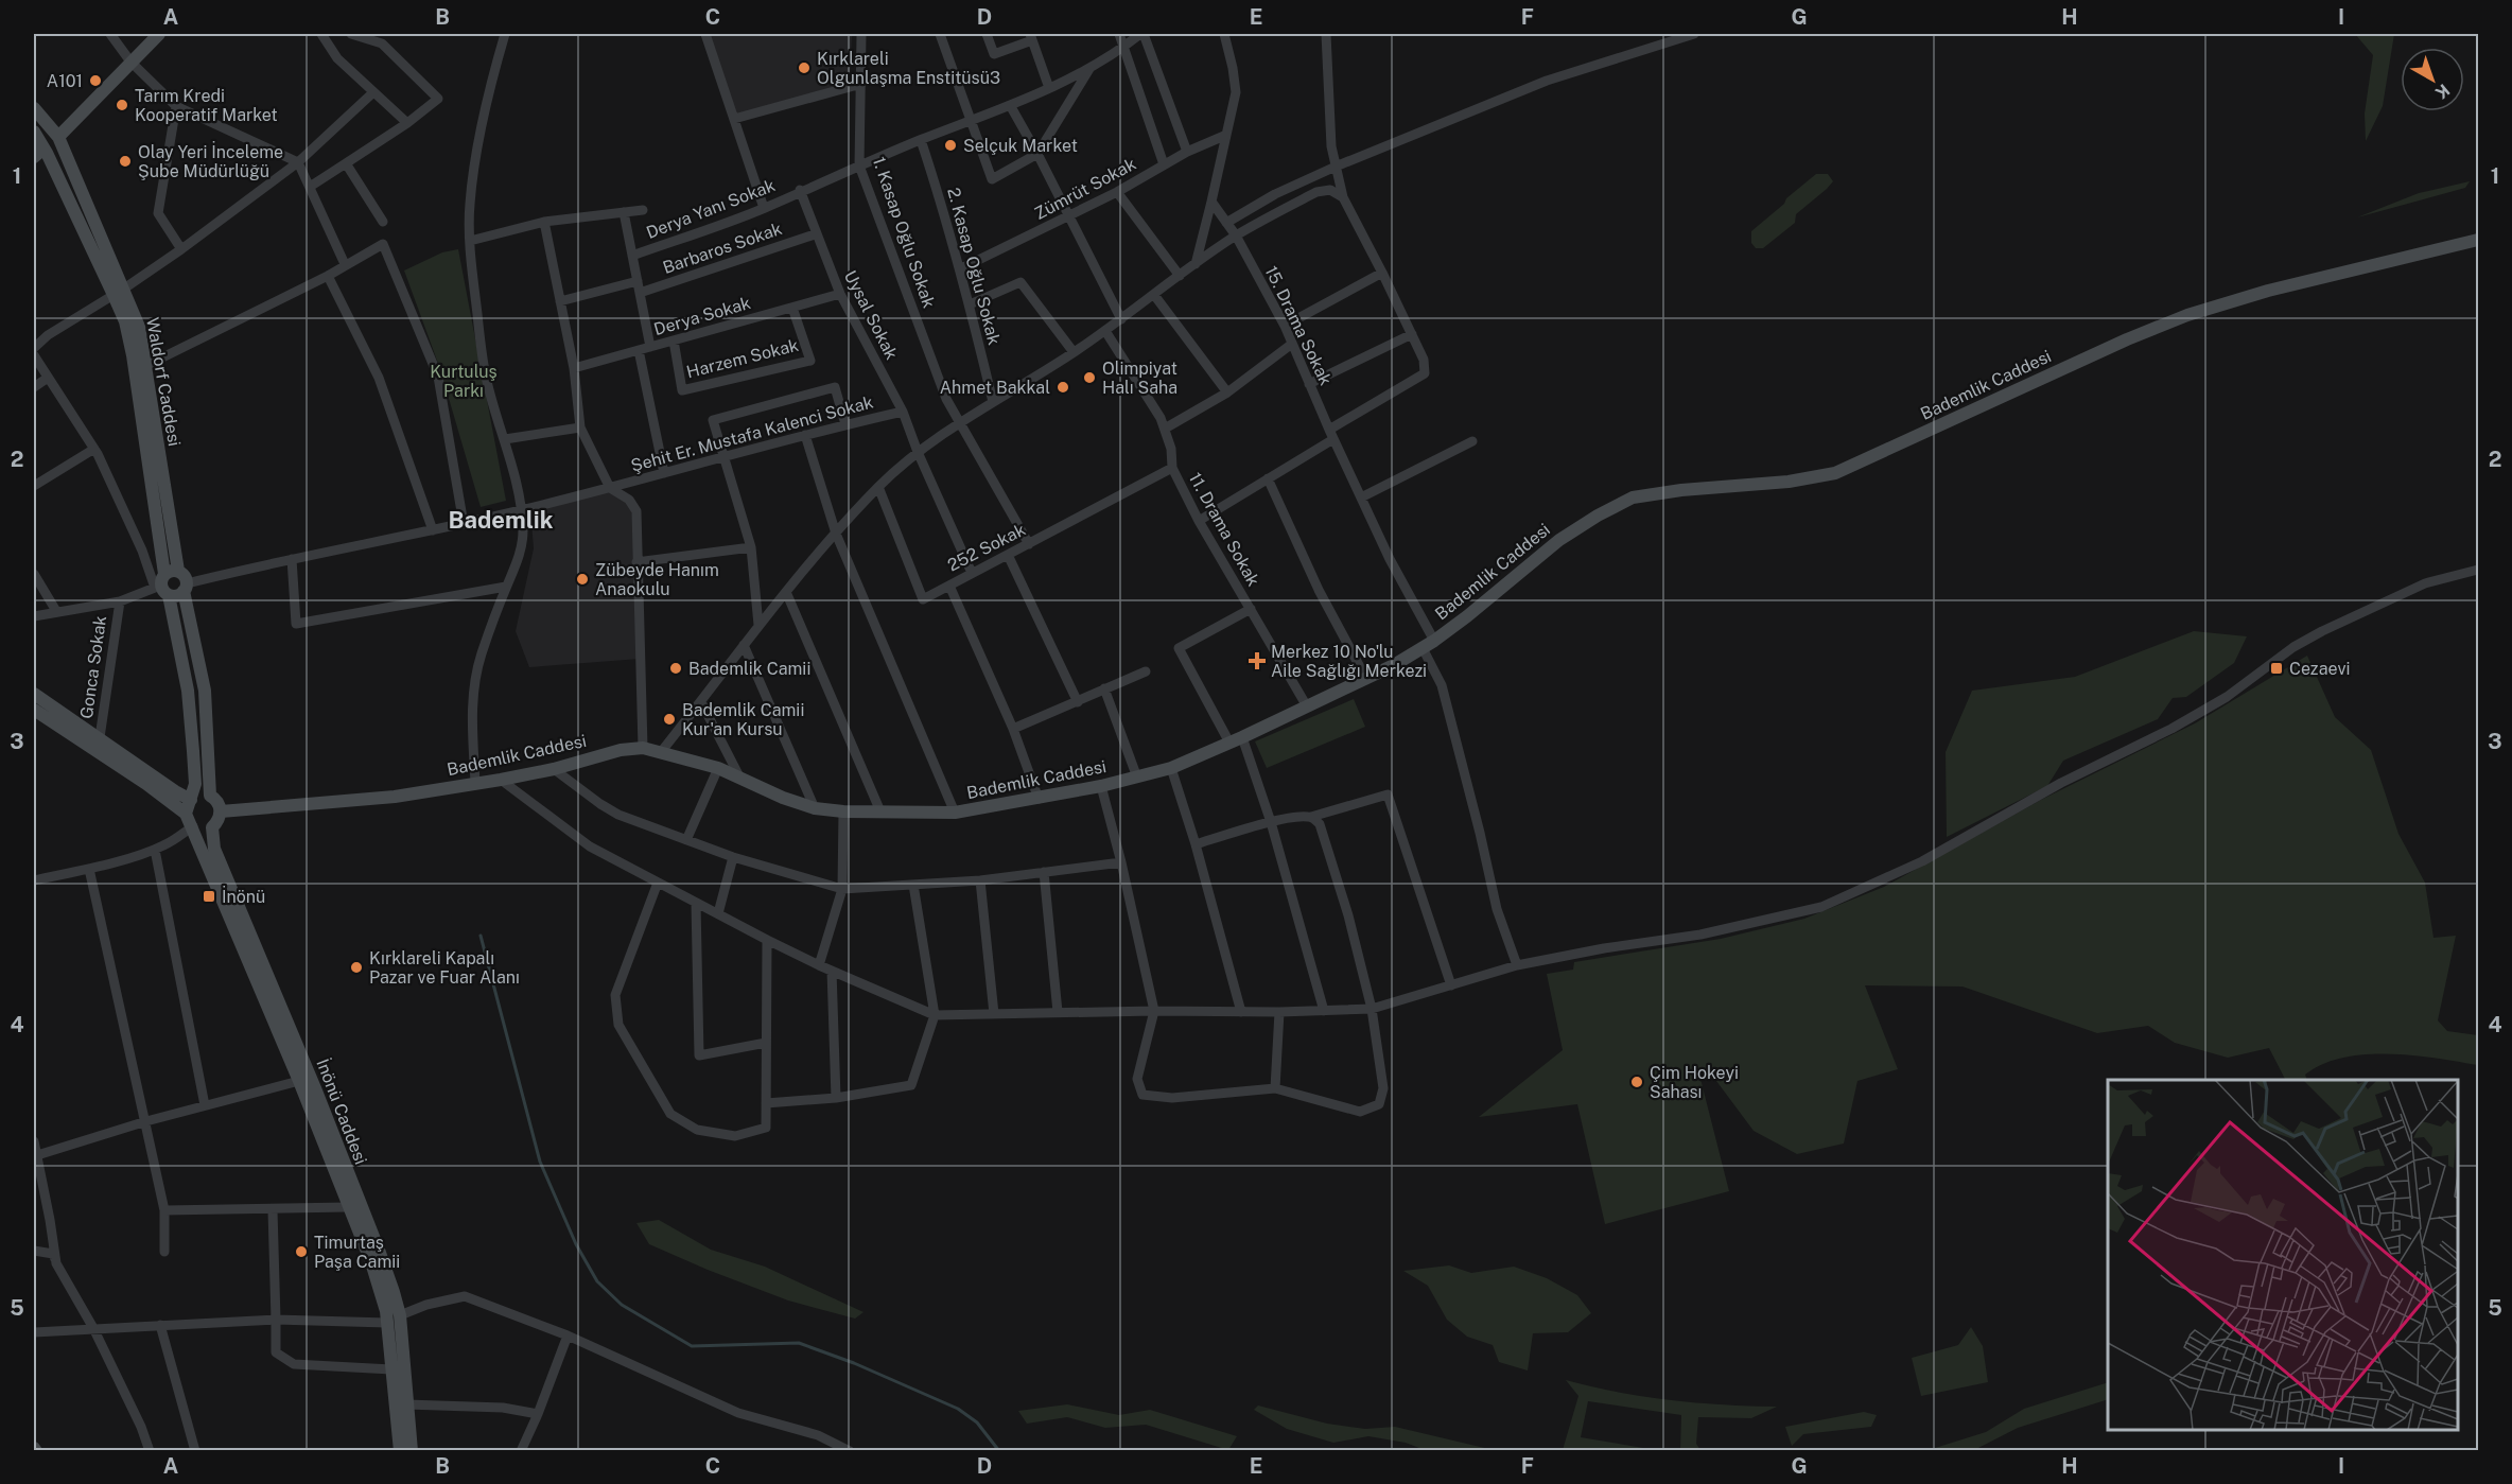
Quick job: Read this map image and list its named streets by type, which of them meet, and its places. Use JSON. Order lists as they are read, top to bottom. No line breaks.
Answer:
{"streets":{"main road":["Waldorf Caddesi","Bademlik Caddesi","İnönü Caddesi"],"street":["Zümrüt Sokak","Derya Yanı Sokak","1. Kasap Oğlu Sokak","Barbaros Sokak","2. Kasap Oğlu Sokak","Uysal Sokak","Derya Sokak","15. Drama Sokak","Harzem Sokak","Şehit Er. Mustafa Kalenci Sokak","11. Drama Sokak","252 Sokak","Gonca Sokak"]},"crossings":[["Zümrüt Sokak","2. Kasap Oğlu Sokak"],["Derya Yanı Sokak","1. Kasap Oğlu Sokak"],["Derya Yanı Sokak","2. Kasap Oğlu Sokak"],["Derya Yanı Sokak","Uysal Sokak"],["1. Kasap Oğlu Sokak","252 Sokak"],["Barbaros Sokak","Uysal Sokak"],["Uysal Sokak","Derya Sokak"],["Uysal Sokak","Şehit Er. Mustafa Kalenci Sokak"],["Uysal Sokak","252 Sokak"],["Derya Sokak","Harzem Sokak"],["15. Drama Sokak","Bademlik Caddesi"],["Waldorf Caddesi","Bademlik Caddesi"],["Waldorf Caddesi","İnönü Caddesi"],["Bademlik Caddesi","11. Drama Sokak"],["Bademlik Caddesi","İnönü Caddesi"],["11. Drama Sokak","252 Sokak"]],"districts":["Bademlik"],"parks":["Kurtuluş Parkı"],"places":{"other":["Kırklareli Olgunlaşma Enstitüsü3","A101","Tarım Kredi Kooperatif Market","Selçuk Market","Olay Yeri İnceleme Şube Müdürlüğü","Olimpiyat Halı Saha","Ahmet Bakkal","Zübeyde Hanım Anaokulu","Bademlik Camii","Bademlik Camii Kur'an Kursu","Kırklareli Kapalı Pazar ve Fuar Alanı","Çim Hokeyi Sahası","Timurtaş Paşa Camii"],"health":["Merkez 10 No'lu Aile Sağlığı Merkezi"],"transit":["Cezaevi","İnönü"]},"north":"bottom right","grid":{"columns":["A","B","C","D","E","F","G","H","I"],"rows":["1","2","3","4","5"]}}
